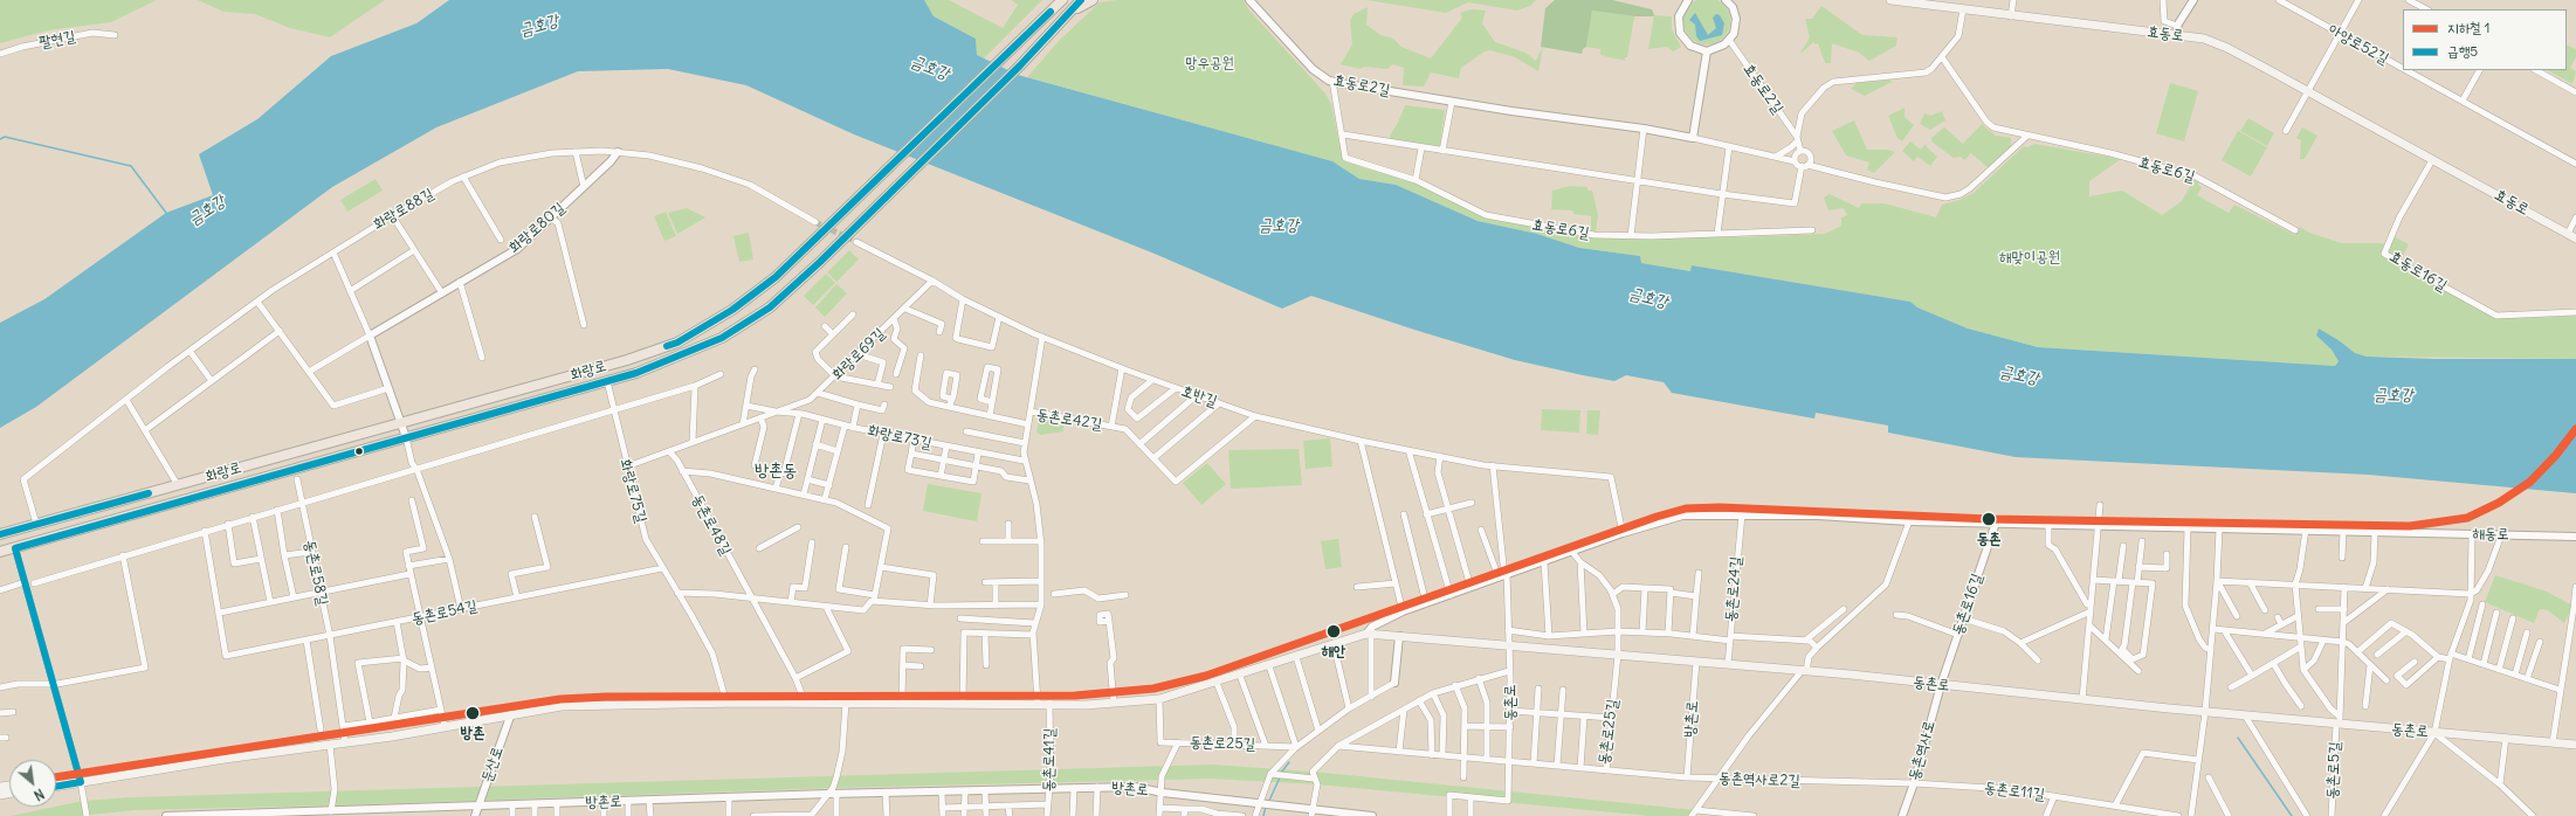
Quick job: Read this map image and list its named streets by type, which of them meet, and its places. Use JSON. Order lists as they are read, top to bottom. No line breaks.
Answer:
{"streets":{"main road":["효동로","화랑로","동촌로"],"street":["팔현길","아양로52길","효동로2길","효동로6길","화랑로88길","화랑로80길","효동로16길","화랑로69길","호반길","동촌로42길","화랑로73길","화랑로75길","동촌로48길","해동로","동촌로58길","동촌로24길","동촌로16길","동촌로54길","방촌로","동촌로25길","동촌역사로","동촌로41길","둔산로","동촌로5길","동촌역사로2길","동촌로11길"]},"crossings":[["효동로","효동로16길"],["효동로2길","효동로6길"],["화랑로88길","화랑로80길"],["화랑로88길","화랑로"],["화랑로69길","호반길"],["화랑로69길","화랑로73길"],["화랑로69길","화랑로75길"],["화랑로69길","동촌로48길"],["화랑로","화랑로75길"],["호반길","동촌로42길"],["호반길","해동로"],["동촌로42길","화랑로73길"],["동촌로42길","동촌로"],["화랑로75길","동촌로54길"],["화랑로75길","동촌로"],["동촌로48길","동촌로"],["해동로","동촌로24길"],["해동로","동촌로16길"],["해동로","동촌로"],["동촌로58길","동촌로54길"],["동촌로58길","동촌로"],["동촌로24길","동촌로"],["동촌로16길","동촌로"],["동촌로16길","동촌역사로"],["동촌로","방촌로"],["동촌로","동촌로25길"],["동촌로","동촌역사로"],["동촌로","동촌로41길"],["동촌로","둔산로"],["동촌로","동촌로5길"],["방촌로","동촌로25길"],["방촌로","동촌로41길"],["방촌로","둔산로"],["방촌로","동촌역사로2길"],["동촌로25길","동촌역사로2길"],["동촌역사로","동촌역사로2길"],["동촌역사로","동촌로11길"],["동촌역사로2길","동촌로11길"]],"districts":["방촌동"],"water":["금호강"],"parks":["망우공원","해맞이공원"],"places":["동촌","해안","방촌"],"lines":["transit line 급행5","metro line 1"],"legend":["지하철 1","급행5"],"north":"bottom right"}
